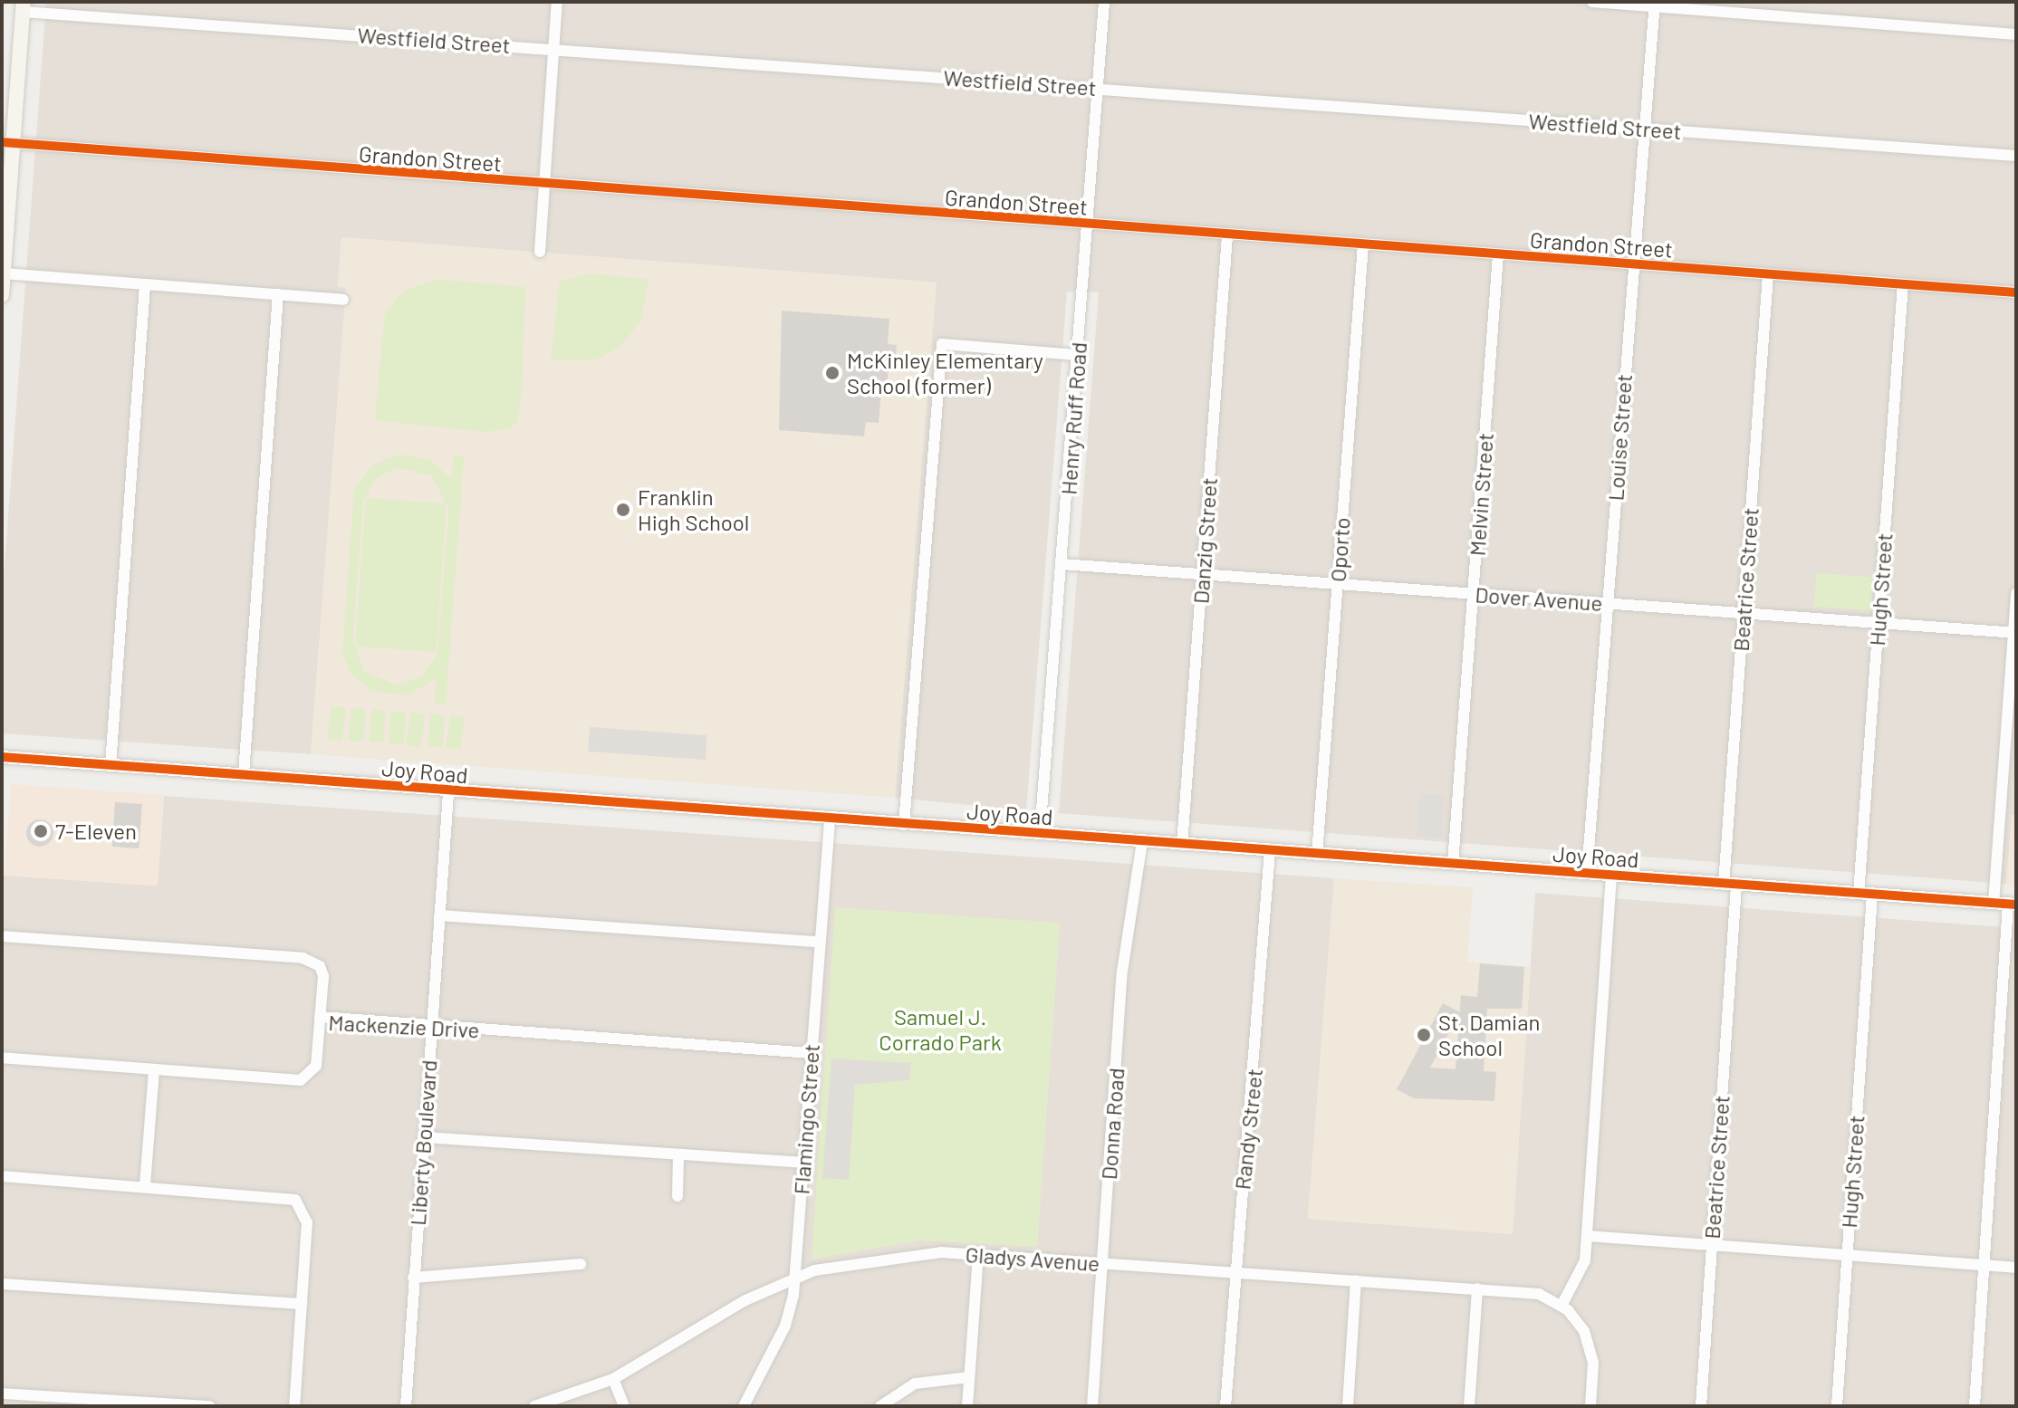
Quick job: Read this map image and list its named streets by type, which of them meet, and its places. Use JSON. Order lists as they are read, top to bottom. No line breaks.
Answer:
{"streets":{"street":["Westfield Street","Grandon Street","Henry Ruff Road","Louise Street","Melvin Street","Danzig Street","Oporto","Beatrice Street","Hugh Street","Dover Avenue","Joy Road","Mackenzie Drive","Flamingo Street","Donna Road","Randy Street","Liberty Boulevard","Gladys Avenue"]},"crossings":[["Westfield Street","Henry Ruff Road"],["Westfield Street","Louise Street"],["Grandon Street","Henry Ruff Road"],["Grandon Street","Louise Street"],["Grandon Street","Melvin Street"],["Grandon Street","Danzig Street"],["Grandon Street","Oporto"],["Grandon Street","Beatrice Street"],["Grandon Street","Hugh Street"],["Henry Ruff Road","Dover Avenue"],["Henry Ruff Road","Joy Road"],["Louise Street","Dover Avenue"],["Louise Street","Joy Road"],["Melvin Street","Dover Avenue"],["Melvin Street","Joy Road"],["Danzig Street","Dover Avenue"],["Danzig Street","Joy Road"],["Oporto","Dover Avenue"],["Oporto","Joy Road"],["Beatrice Street","Dover Avenue"],["Beatrice Street","Joy Road"],["Hugh Street","Dover Avenue"],["Hugh Street","Joy Road"],["Joy Road","Flamingo Street"],["Joy Road","Donna Road"],["Joy Road","Randy Street"],["Joy Road","Liberty Boulevard"],["Mackenzie Drive","Flamingo Street"],["Mackenzie Drive","Liberty Boulevard"],["Flamingo Street","Gladys Avenue"],["Donna Road","Gladys Avenue"],["Randy Street","Gladys Avenue"]],"parks":["Samuel J. Corrado Park"],"places":["McKinley Elementary School (former)","Franklin High School","7-Eleven","St. Damian School"]}
